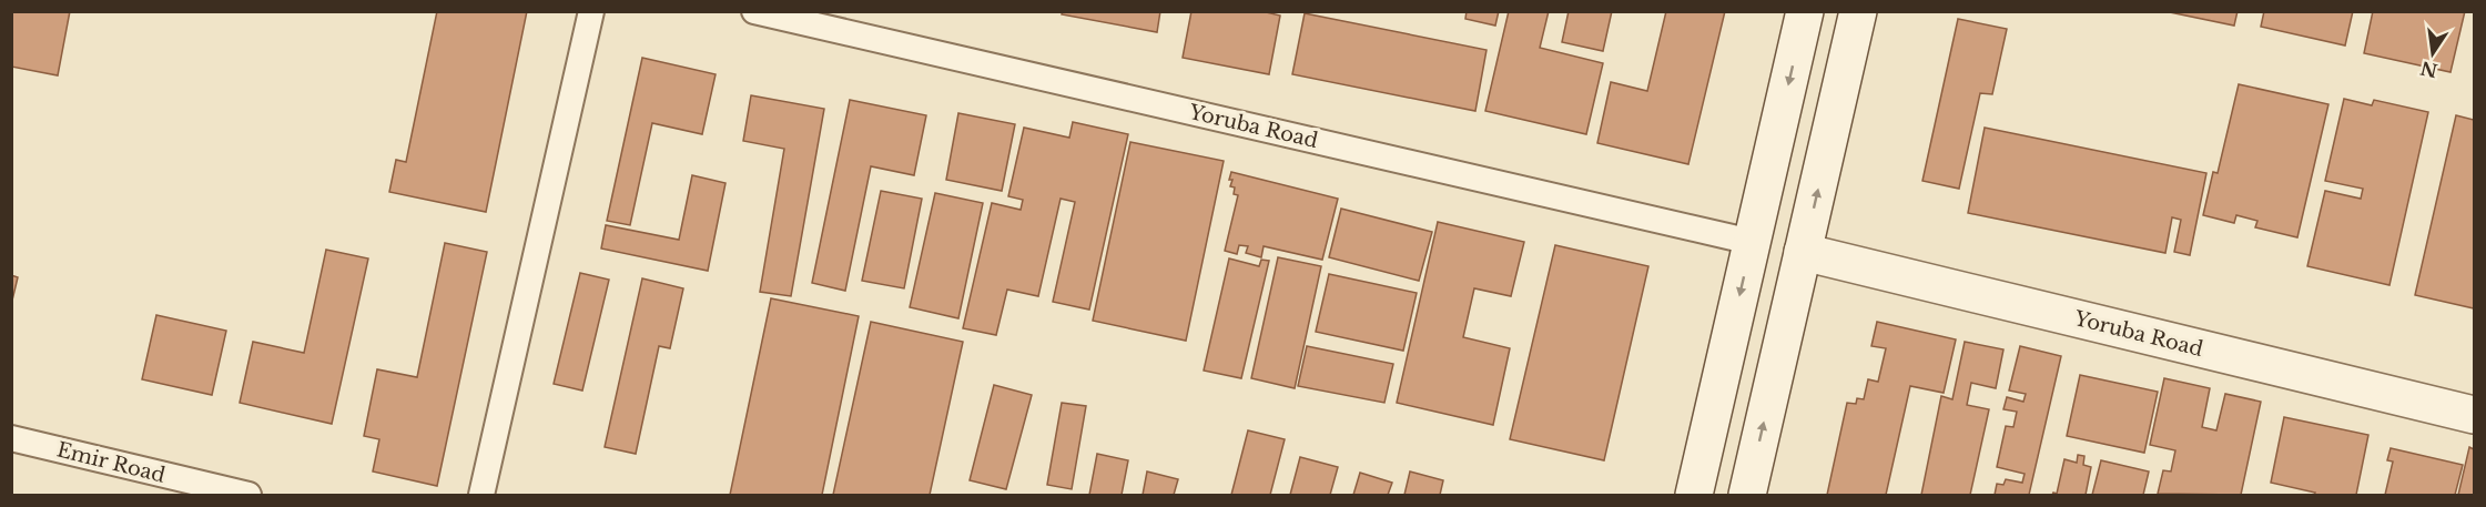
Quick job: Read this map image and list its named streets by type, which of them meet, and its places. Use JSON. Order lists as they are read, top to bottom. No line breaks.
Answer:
{"streets":{"main road":["Yoruba Road"],"lane":["Emir Road"]},"north":"bottom"}
